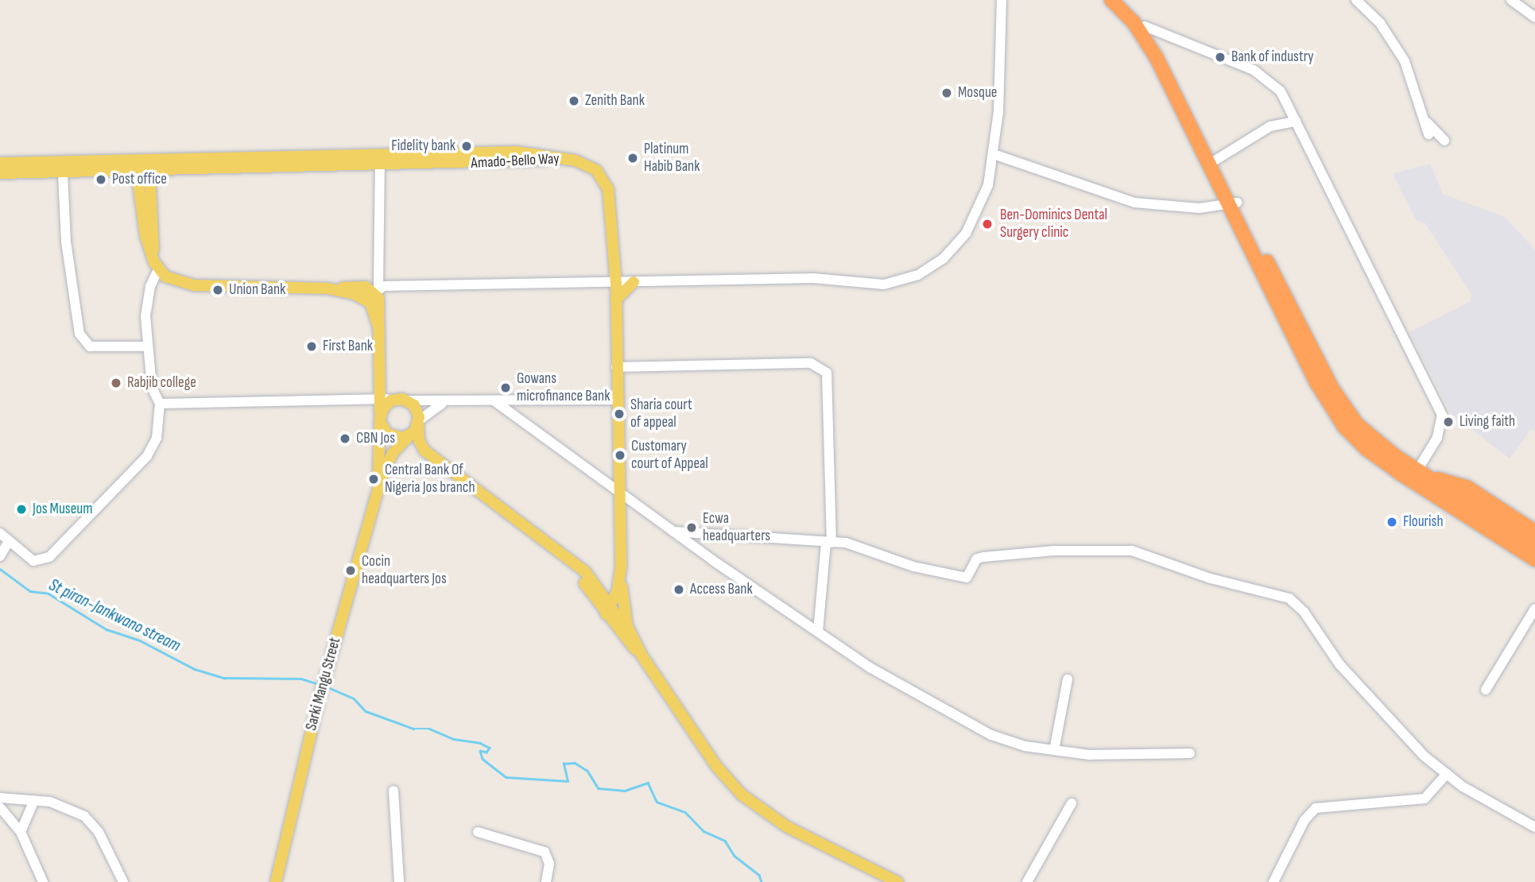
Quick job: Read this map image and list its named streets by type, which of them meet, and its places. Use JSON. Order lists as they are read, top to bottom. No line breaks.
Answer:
{"streets":{"main road":["Amado-Bello Way","Sarki Mangu Street"]},"water":["St piran-Jankwano stream"],"places":["Bank of industry","Mosque","Zenith Bank","Fidelity bank","Platinum Habib Bank","Post office","Ben-Dominics Dental Surgery clinic","Union Bank","First Bank","Rabjib college","Gowans microfinance Bank","Sharia court of appeal","Living faith","CBN Jos","Customary court of Appeal","Central Bank Of Nigeria Jos branch","Jos Museum","Flourish","Ecwa headquarters","Cocin headquarters Jos","Access Bank"]}
